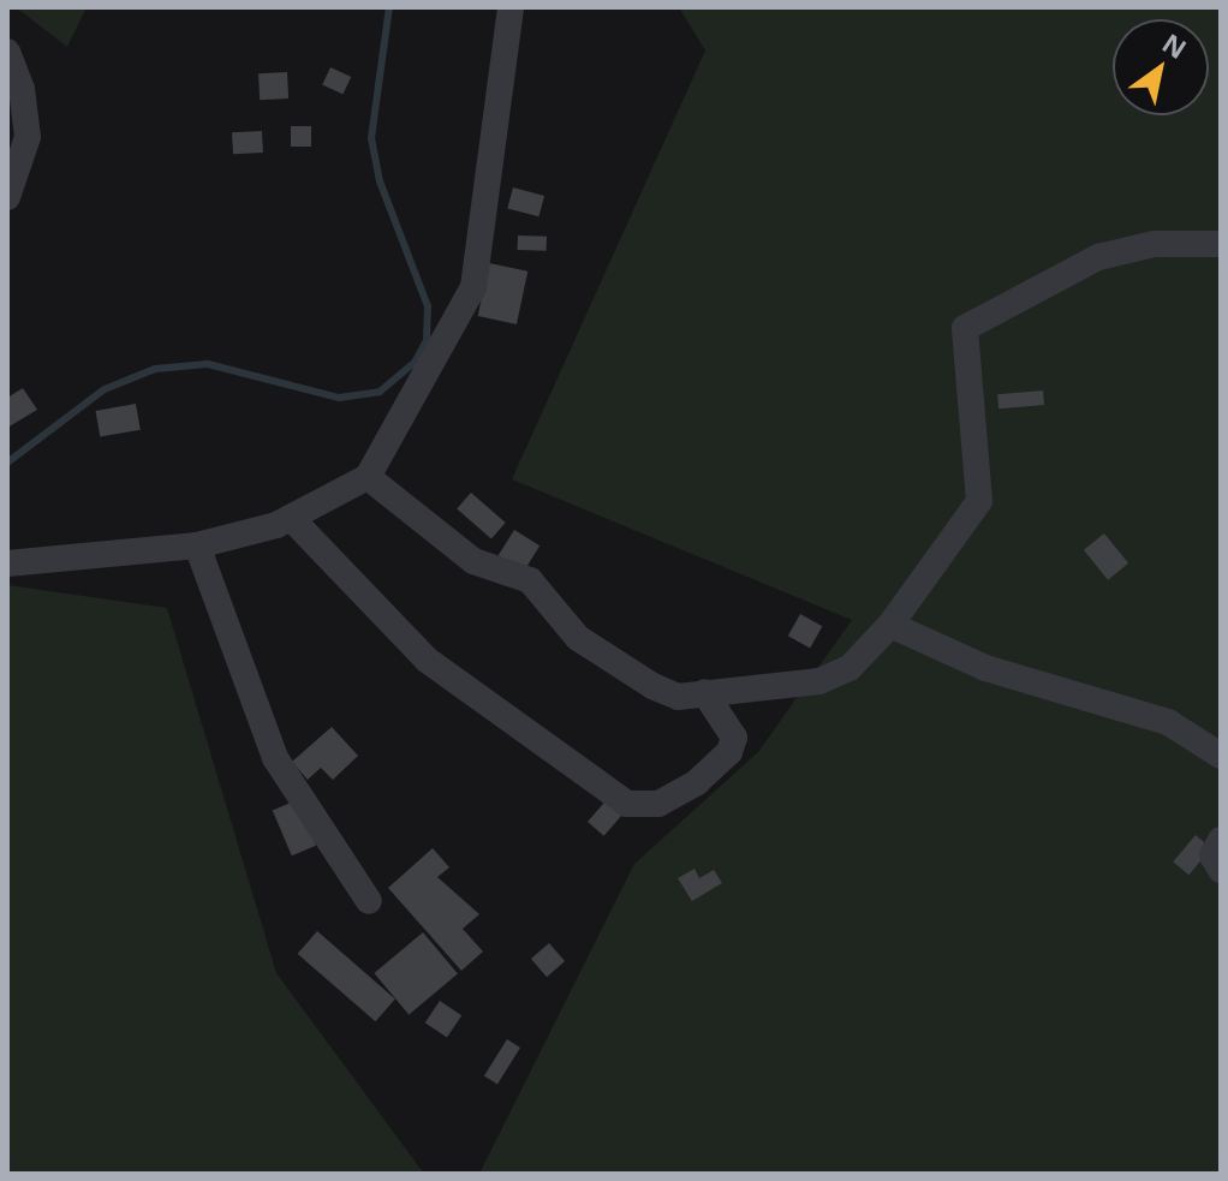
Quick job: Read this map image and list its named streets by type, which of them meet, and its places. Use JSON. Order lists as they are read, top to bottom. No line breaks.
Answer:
{"north":"top right"}
